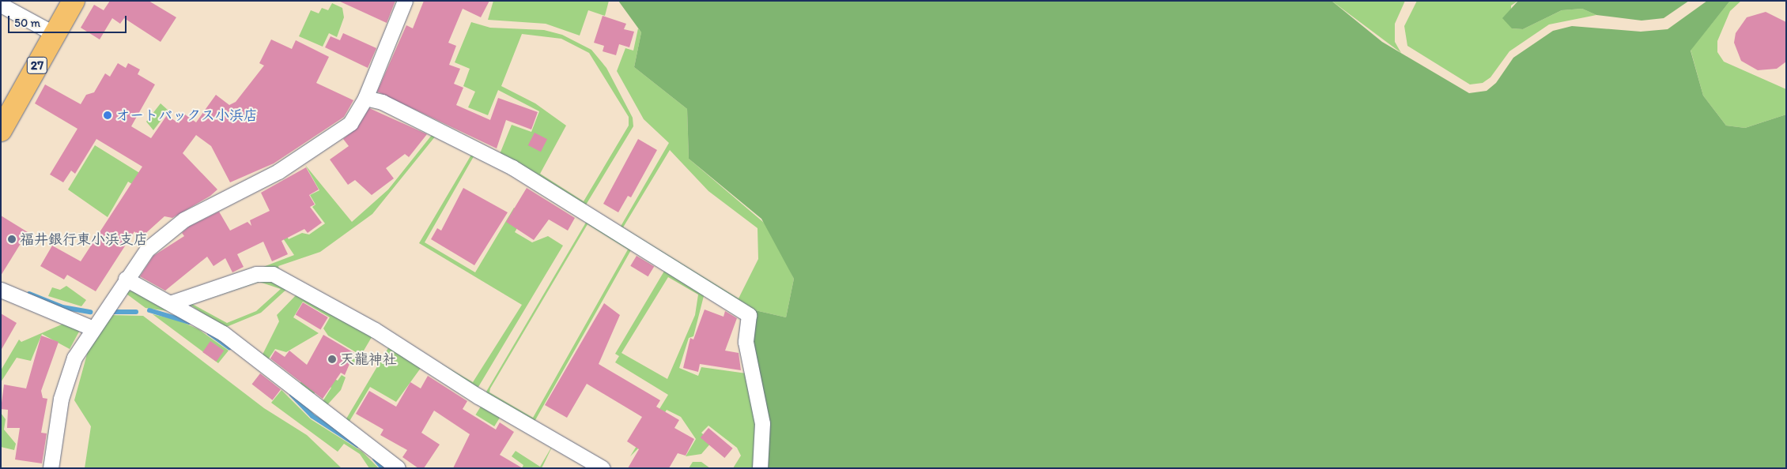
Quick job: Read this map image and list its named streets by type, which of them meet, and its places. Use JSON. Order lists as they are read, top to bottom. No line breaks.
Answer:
{"streets":{"highway":["27"]},"places":["オートバックス小浜店","福井銀行東小浜支店","天龍神社"],"scale_bar":"50 m"}
